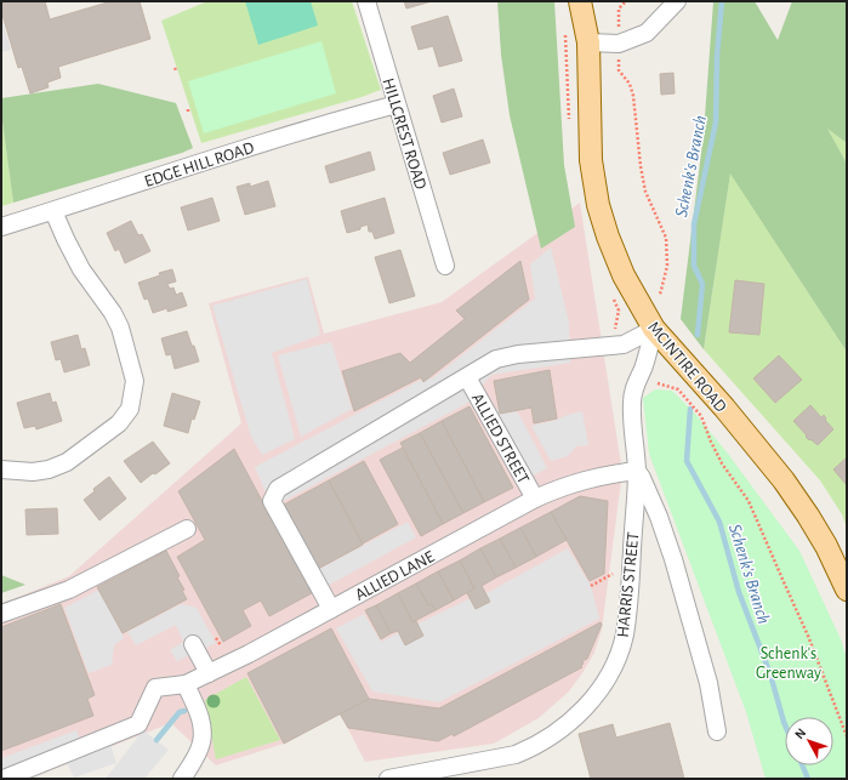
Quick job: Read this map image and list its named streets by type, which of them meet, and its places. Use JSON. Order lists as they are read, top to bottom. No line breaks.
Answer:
{"streets":{"main road":["MCINTIRE ROAD"],"street":["HILLCREST ROAD","EDGE HILL ROAD","ALLIED STREET","ALLIED LANE","HARRIS STREET"]},"crossings":[["HILLCREST ROAD","EDGE HILL ROAD"],["MCINTIRE ROAD","HARRIS STREET"],["ALLIED STREET","ALLIED LANE"],["ALLIED LANE","HARRIS STREET"]],"water":["Schenk's Branch"],"parks":["Schenk's Greenway"],"north":"top left"}
